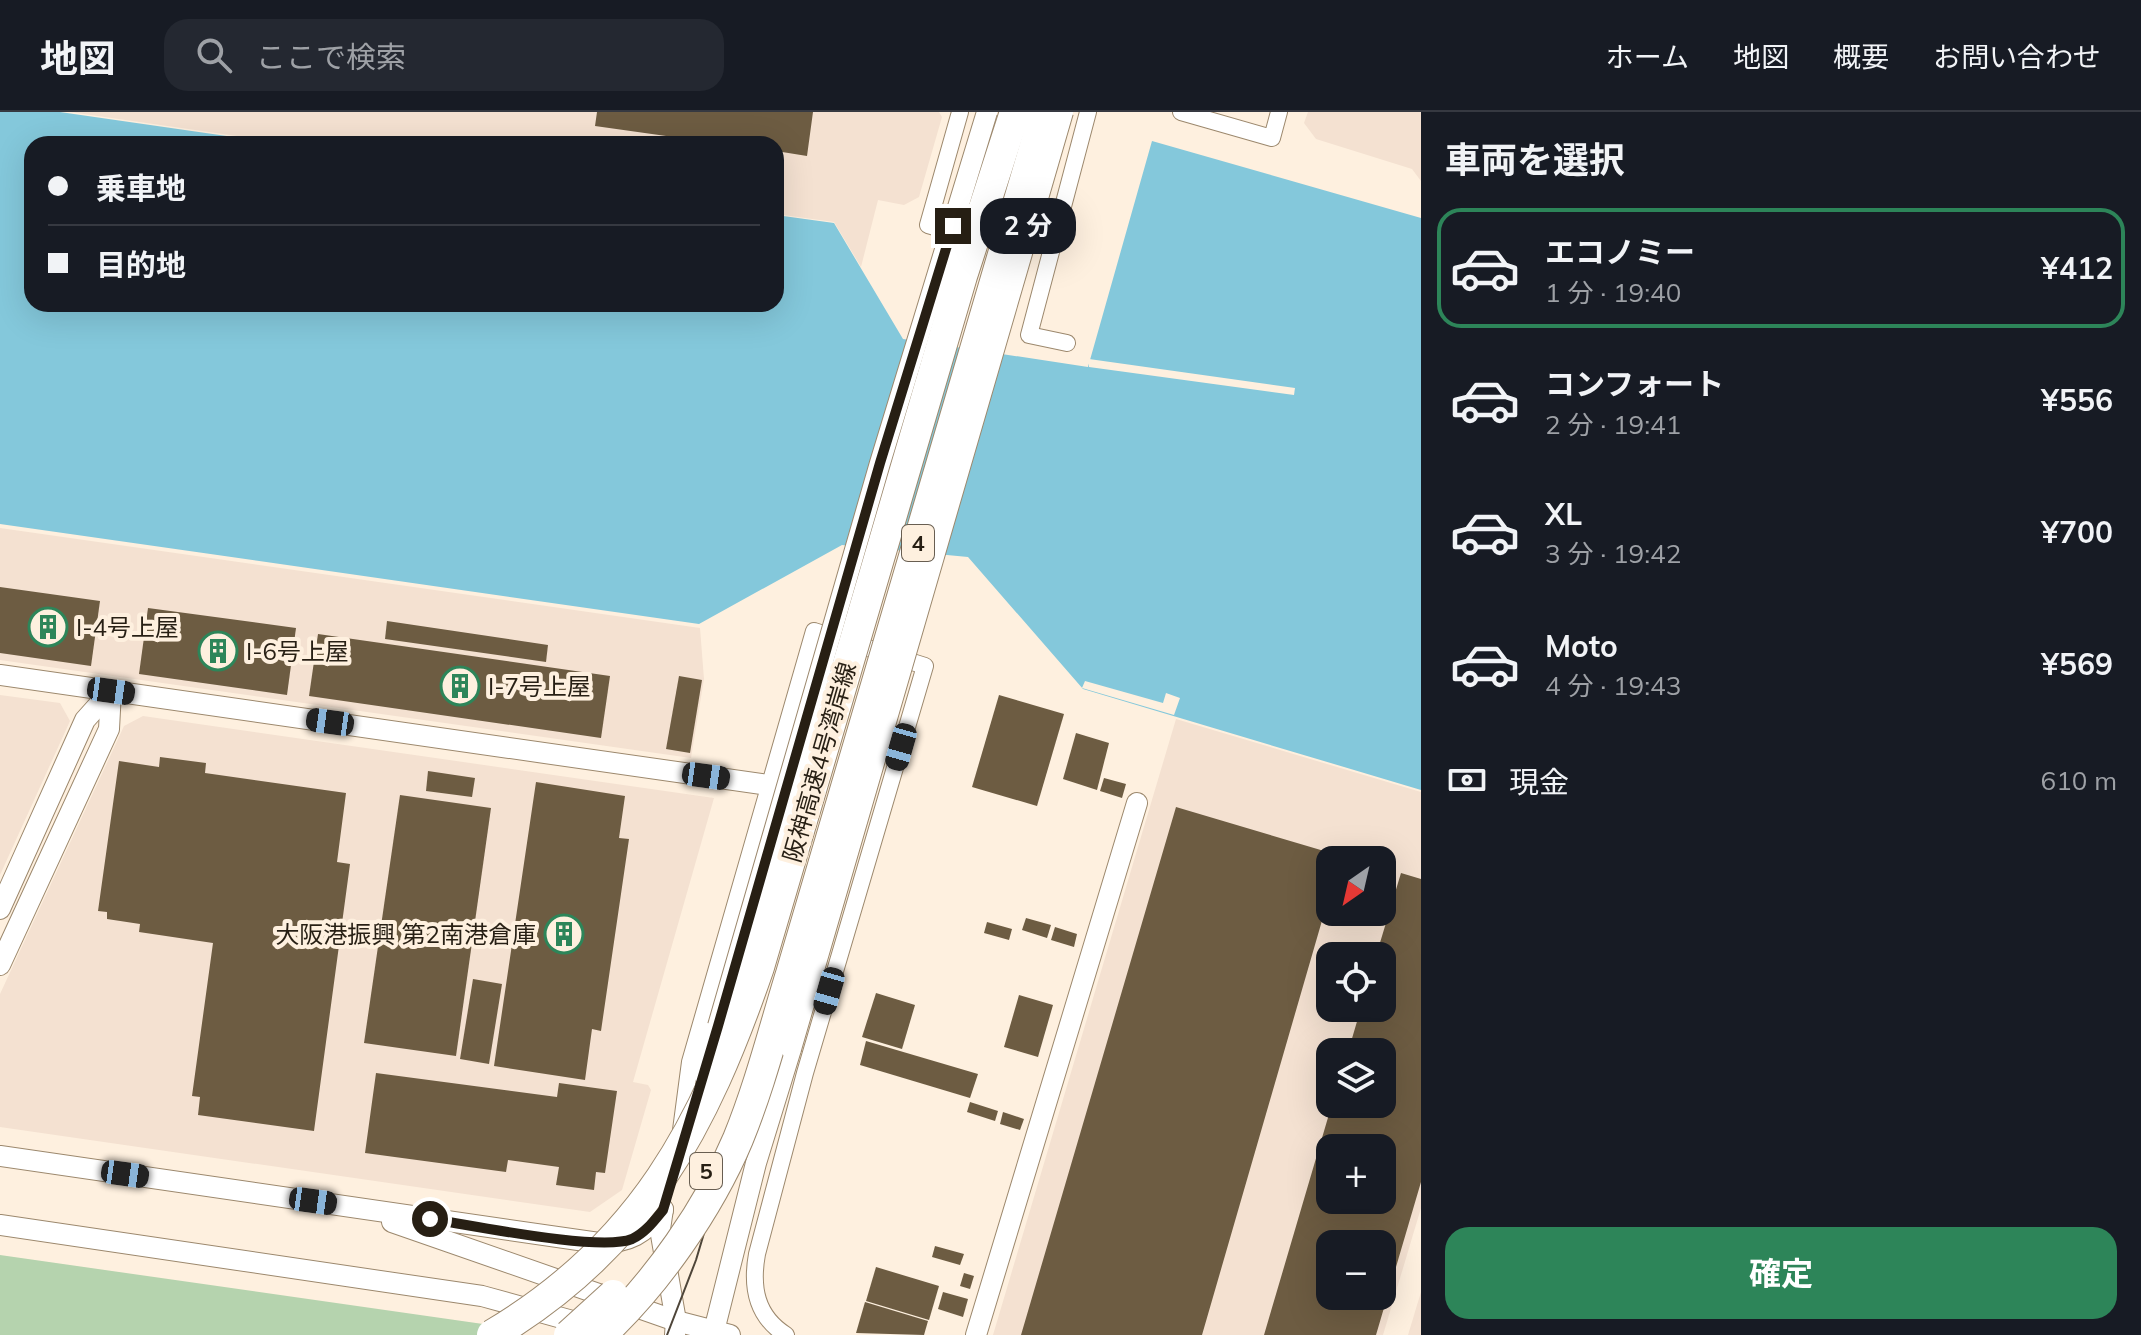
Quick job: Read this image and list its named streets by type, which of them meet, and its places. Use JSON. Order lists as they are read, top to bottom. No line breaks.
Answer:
{"streets":{"highway":["4","阪神高速4号湾岸線","5"]},"crossings":[["阪神高速4号湾岸線","5"]],"places":{"building":["I-4号上屋","I-6号上屋","I-7号上屋","大阪港振興 第2南港倉庫"]},"north":"bottom left","page":{"header":"地図","search":"ここで検索","nav":["ホーム","地図","概要","お問い合わせ"],"heading":"車両を選択","banner":["乗車地","目的地"],"bubble":"2 分","list":[{"name":"エコノミー","note":"1 分 · 19:40","value":"¥412"},{"name":"コンフォート","note":"2 分 · 19:41","value":"¥556"},{"name":"XL","note":"3 分 · 19:42","value":"¥700"},{"name":"Moto","note":"4 分 · 19:43","value":"¥569"}],"pay":["現金","610 m"],"map_buttons":["+","−"],"buttons":"確定"}}
